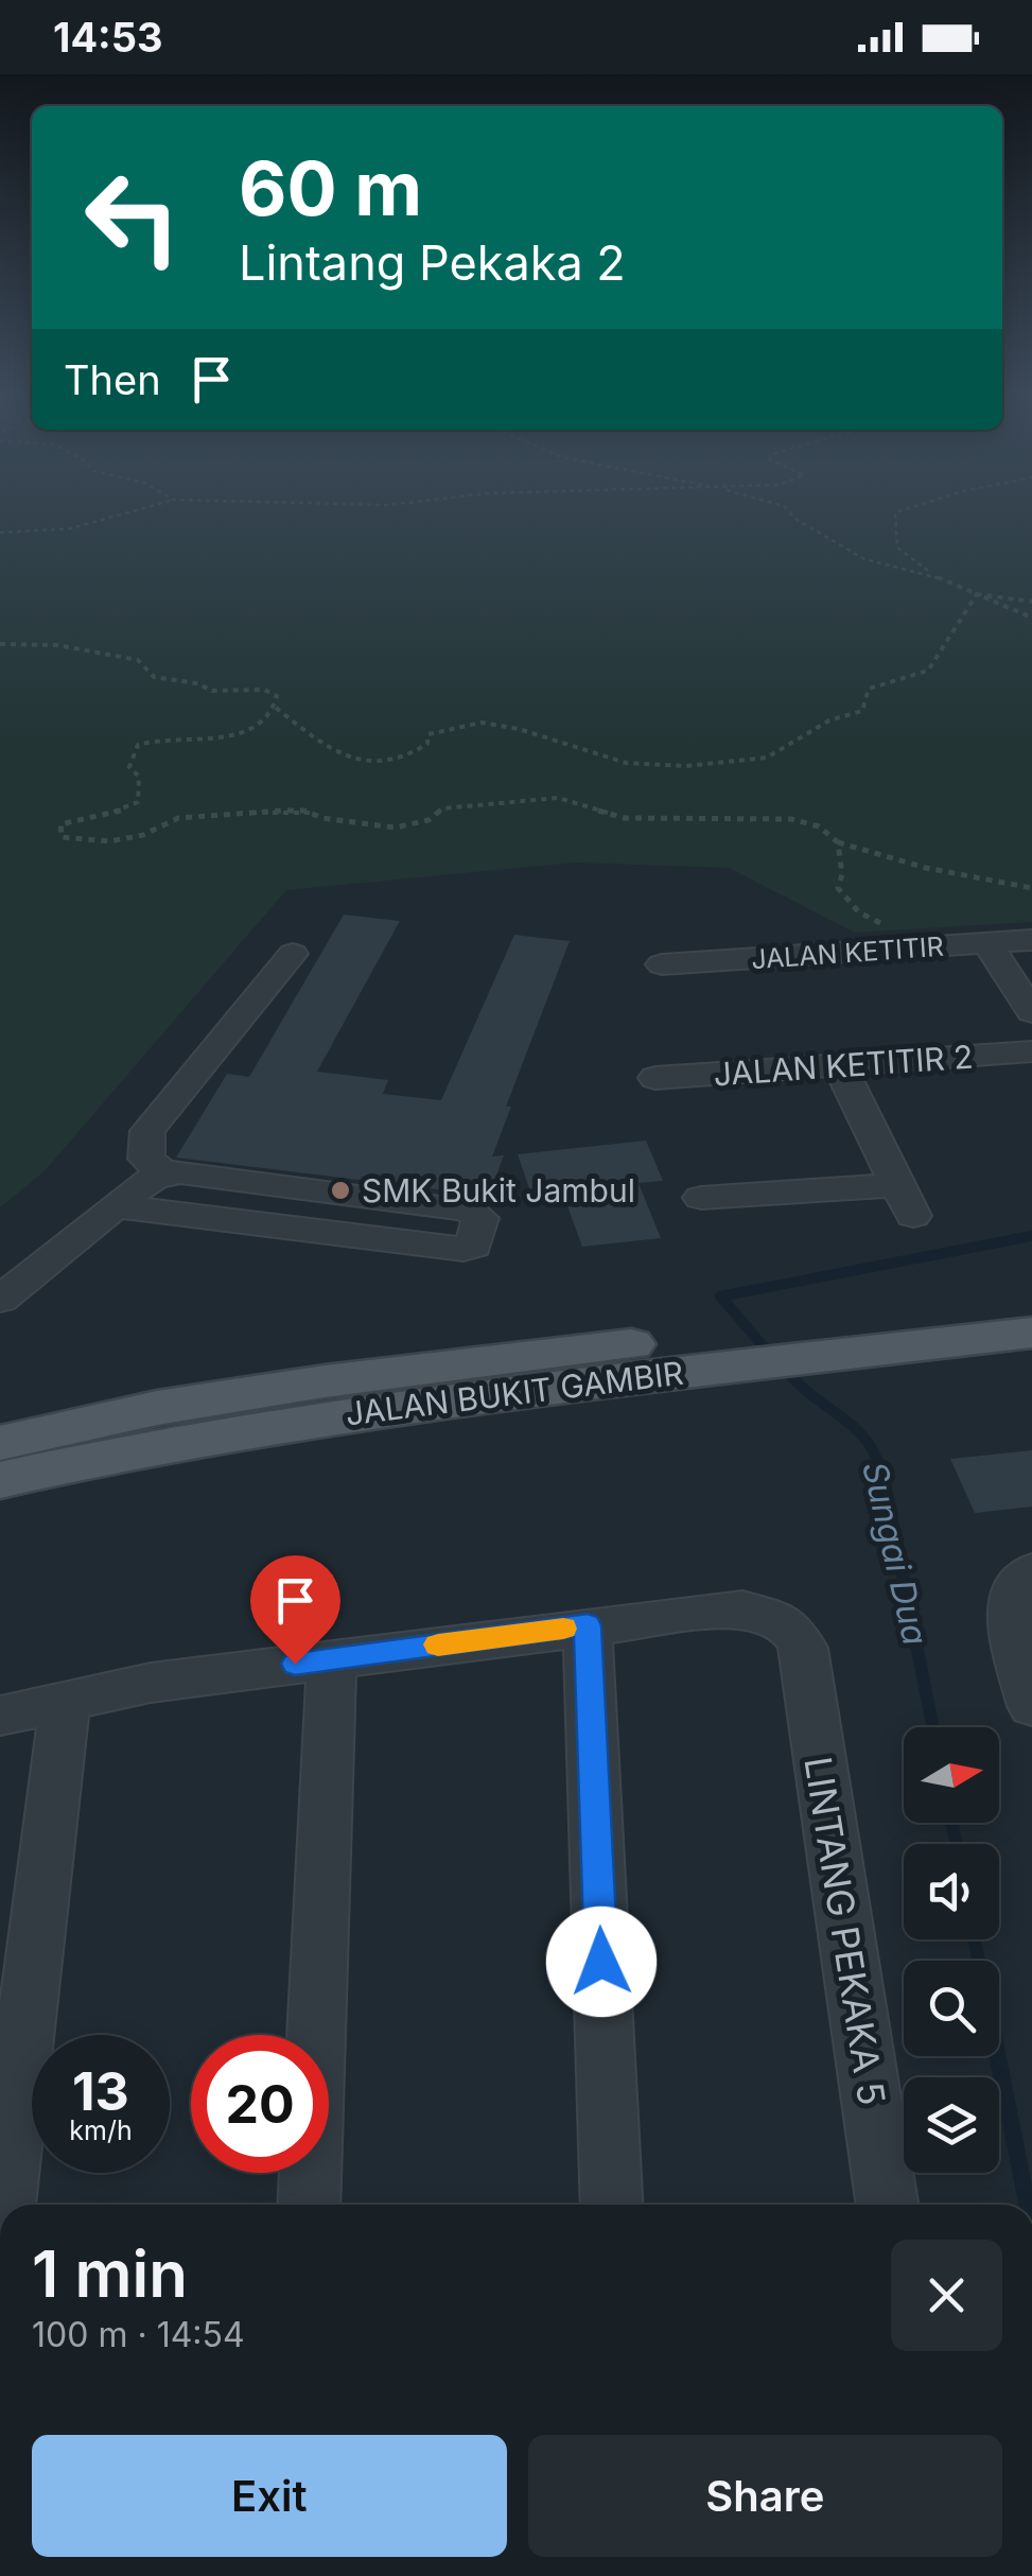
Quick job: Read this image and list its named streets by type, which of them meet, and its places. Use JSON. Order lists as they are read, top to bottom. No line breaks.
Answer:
{"streets":{"main road":["JALAN BUKIT GAMBIR"],"street":["JALAN KETITIR","JALAN KETITIR 2","LINTANG PEKAKA 5"]},"water":["Sungai Dua"],"places":["SMK Bukit Jambul"],"north":"right","page":{"status":"14:53","turn":["60 m","Lintang Pekaka 2"],"then":"Then","speed":"13 km/h","limit":"20","heading":["1 min","100 m · 14:54"],"buttons":["Exit","Share"]}}
